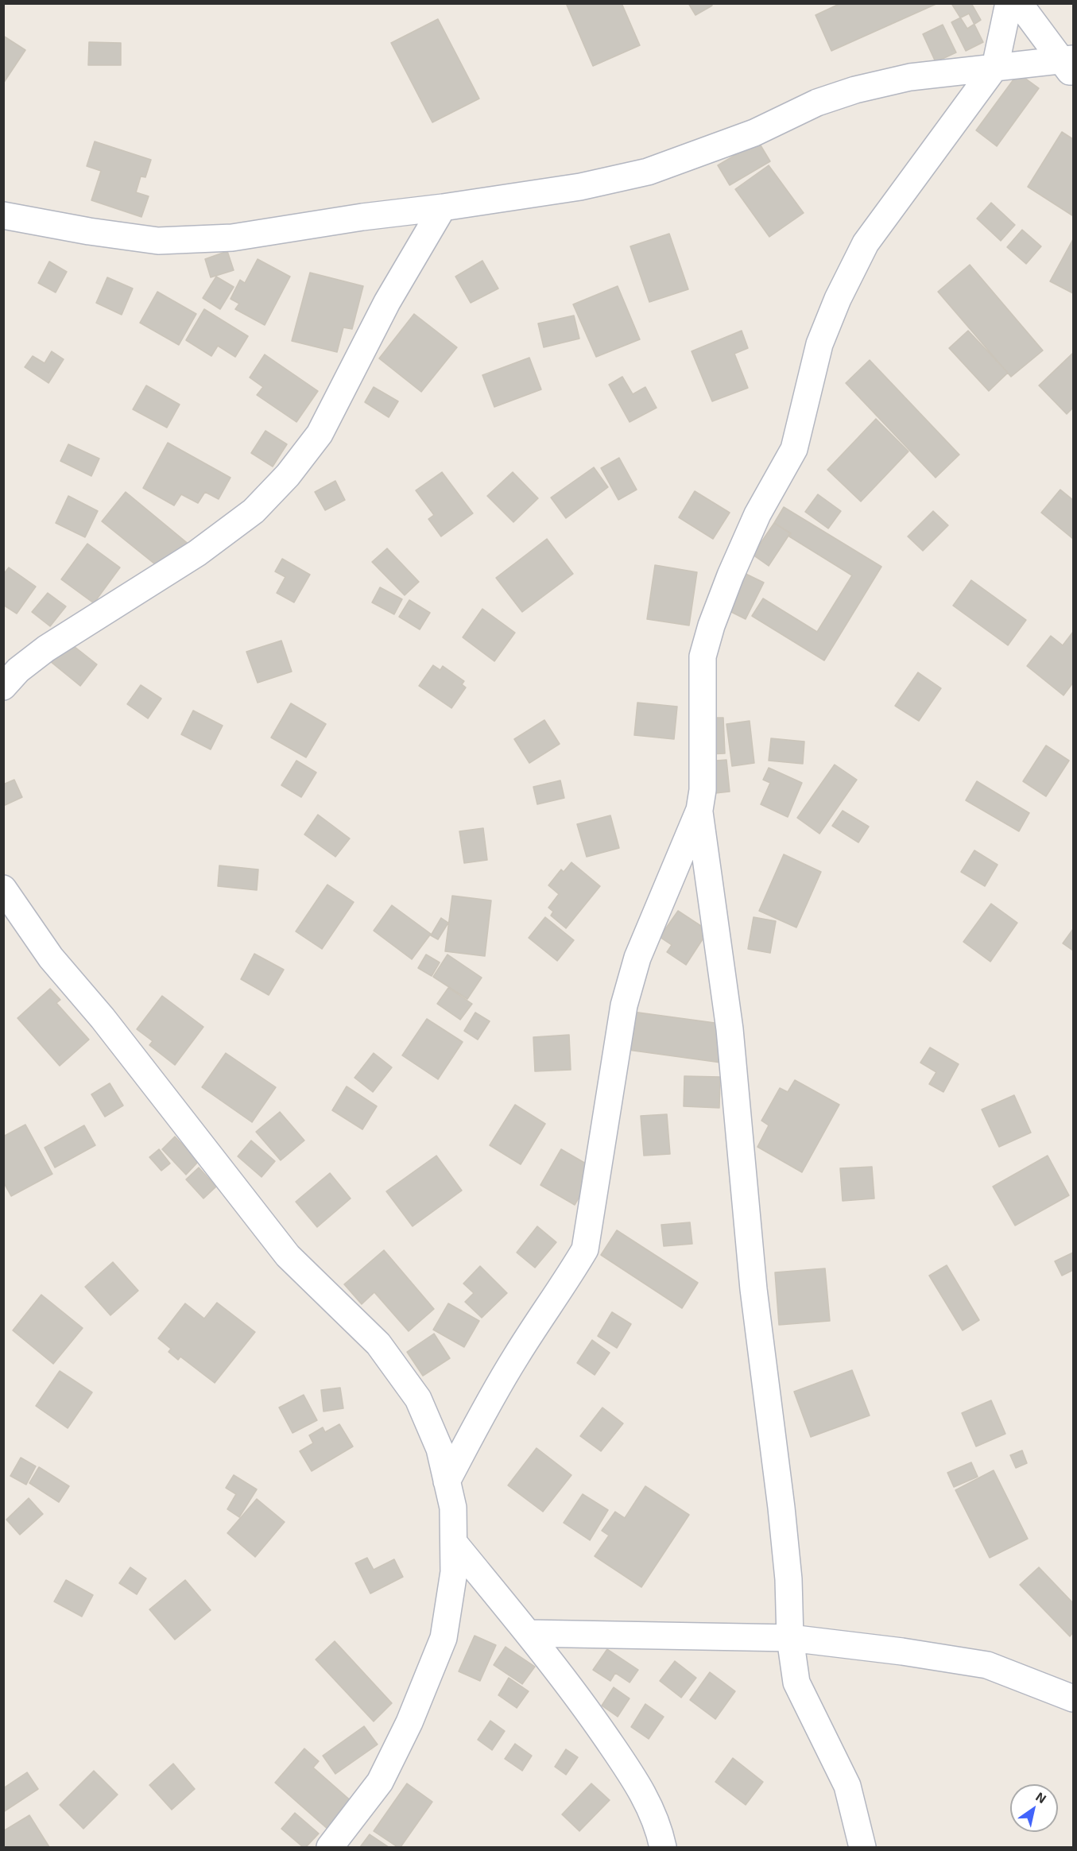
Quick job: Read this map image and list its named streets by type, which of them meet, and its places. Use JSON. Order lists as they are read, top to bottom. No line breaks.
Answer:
{"north":"top right"}
